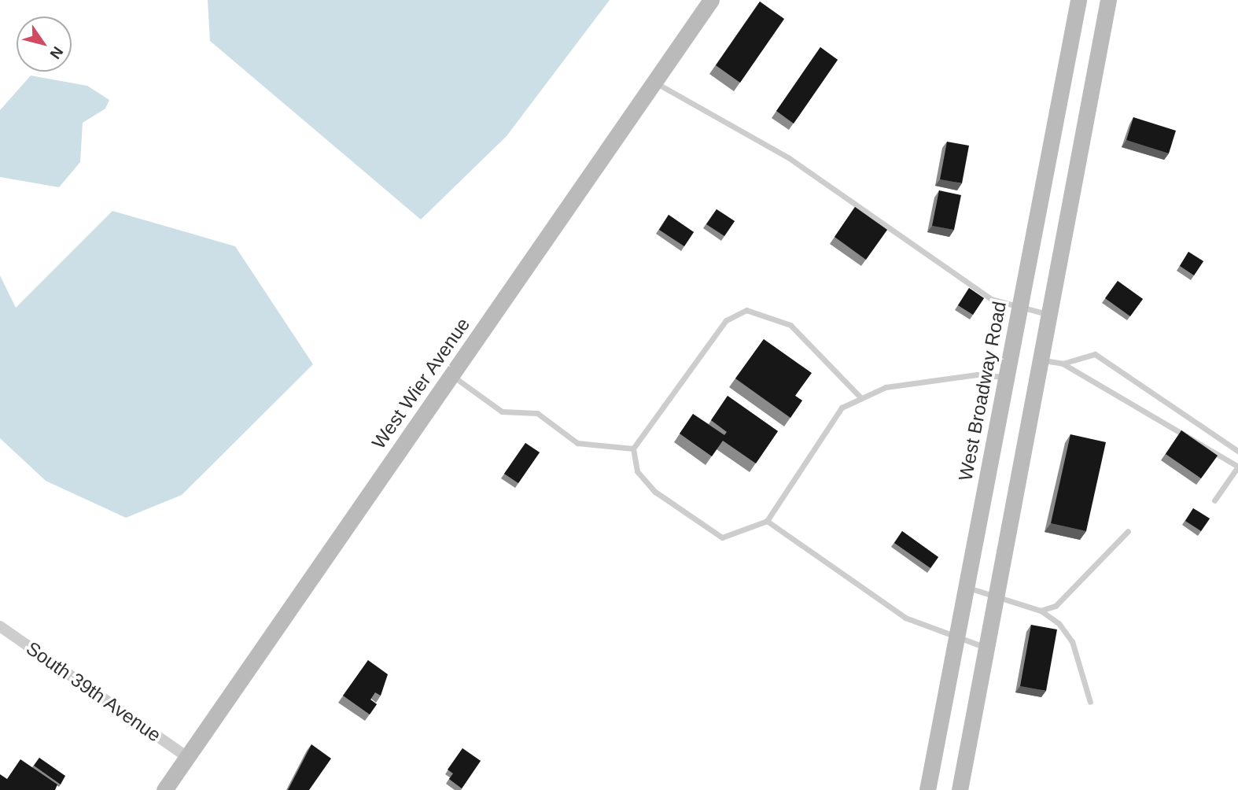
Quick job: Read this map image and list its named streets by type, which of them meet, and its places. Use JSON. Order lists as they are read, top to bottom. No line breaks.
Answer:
{"streets":{"main road":["West Wier Avenue","West Broadway Road"],"street":["South 39th Avenue"]},"crossings":[["West Wier Avenue","South 39th Avenue"]],"north":"bottom right"}
